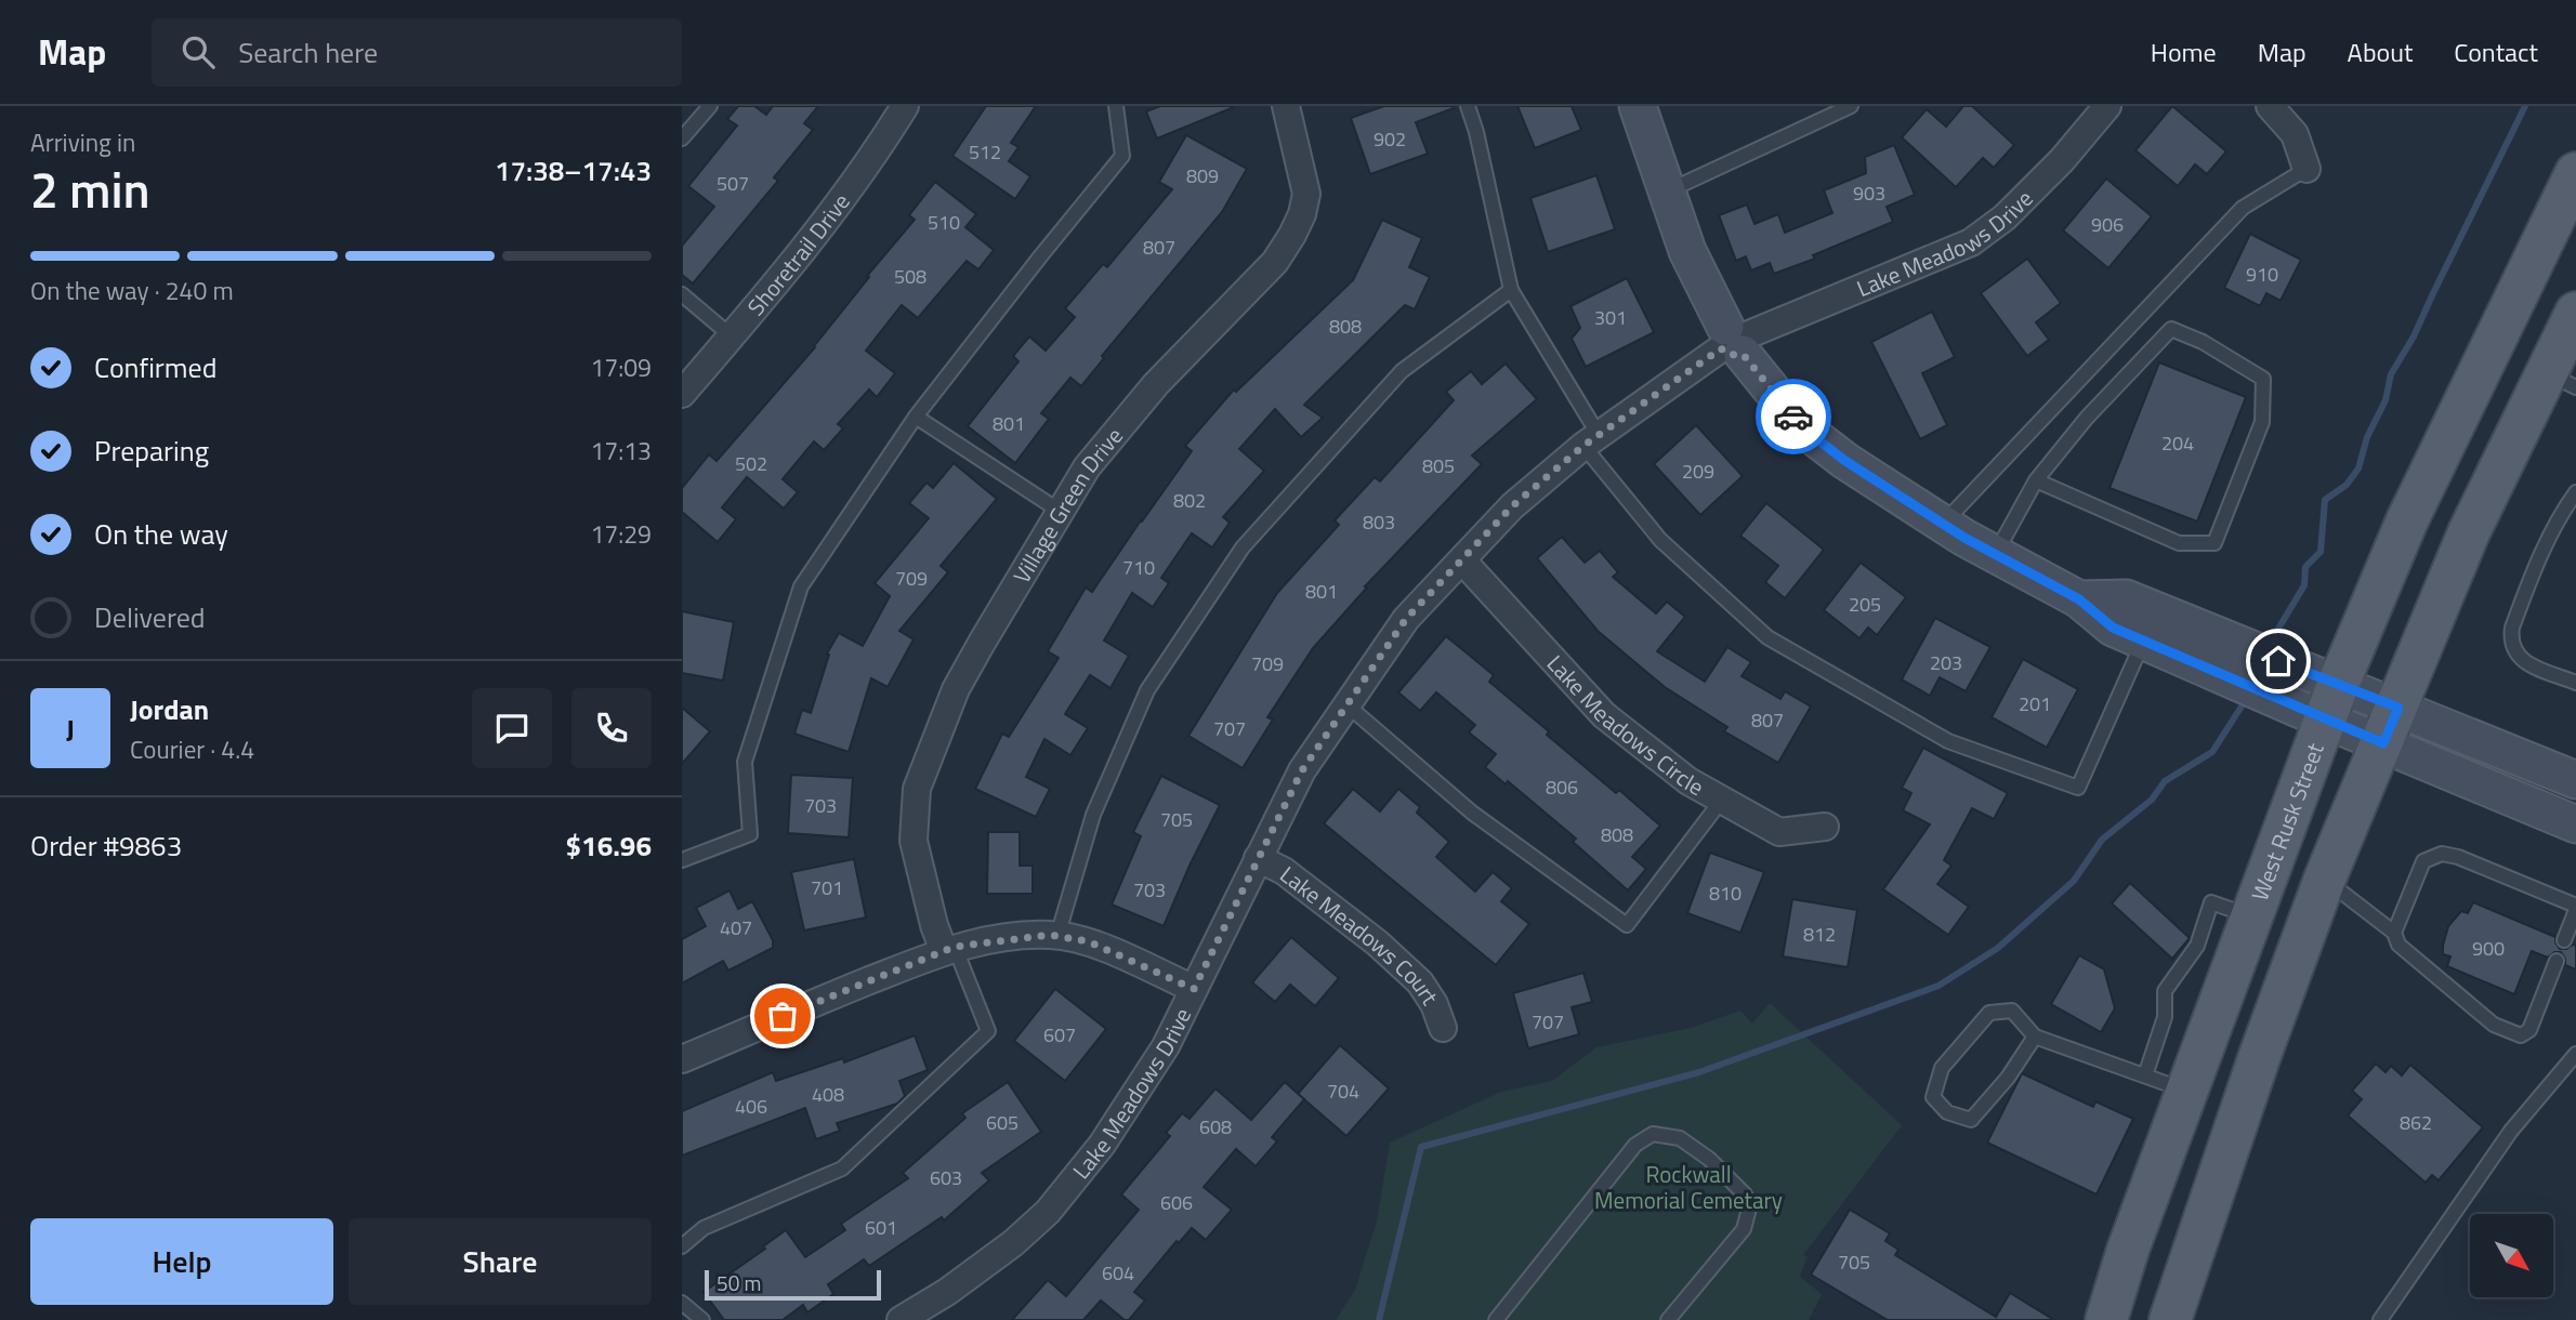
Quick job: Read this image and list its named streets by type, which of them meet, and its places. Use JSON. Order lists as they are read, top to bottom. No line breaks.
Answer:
{"streets":{"main road":["West Rusk Street"],"street":["Lake Meadows Drive","Shoretrail Drive","Village Green Drive","Lake Meadows Circle","Lake Meadows Court"]},"crossings":[["Lake Meadows Drive","Lake Meadows Circle"],["Lake Meadows Drive","Lake Meadows Court"]],"parks":["Rockwall Memorial Cemetary"],"house_numbers":["902","512","809","507","903","510","906","807","910","508","301","808","801","204","502","805","209","802","803","710","709","801","205","203","709","201","807","707","806","703","705","808","701","703","810","407","812","900","707","607","704","408","406","605","862","608","603","606","601","705","604"],"scale_bar":"50 m","north":"bottom right","page":{"header":"Map","search":"Search here","nav":["Home","Map","About","Contact"],"heading":["2 min","Arriving in","17:38–17:43"],"panel":["Jordan","Courier · 4.4","Order #9863","$16.96"],"bar":"On the way · 240 m","list":[["Confirmed","17:09"],["Preparing","17:13"],["On the way","17:29"],"Delivered"],"round":"J","buttons":["Help","Share"],"scale":"50 m"}}
